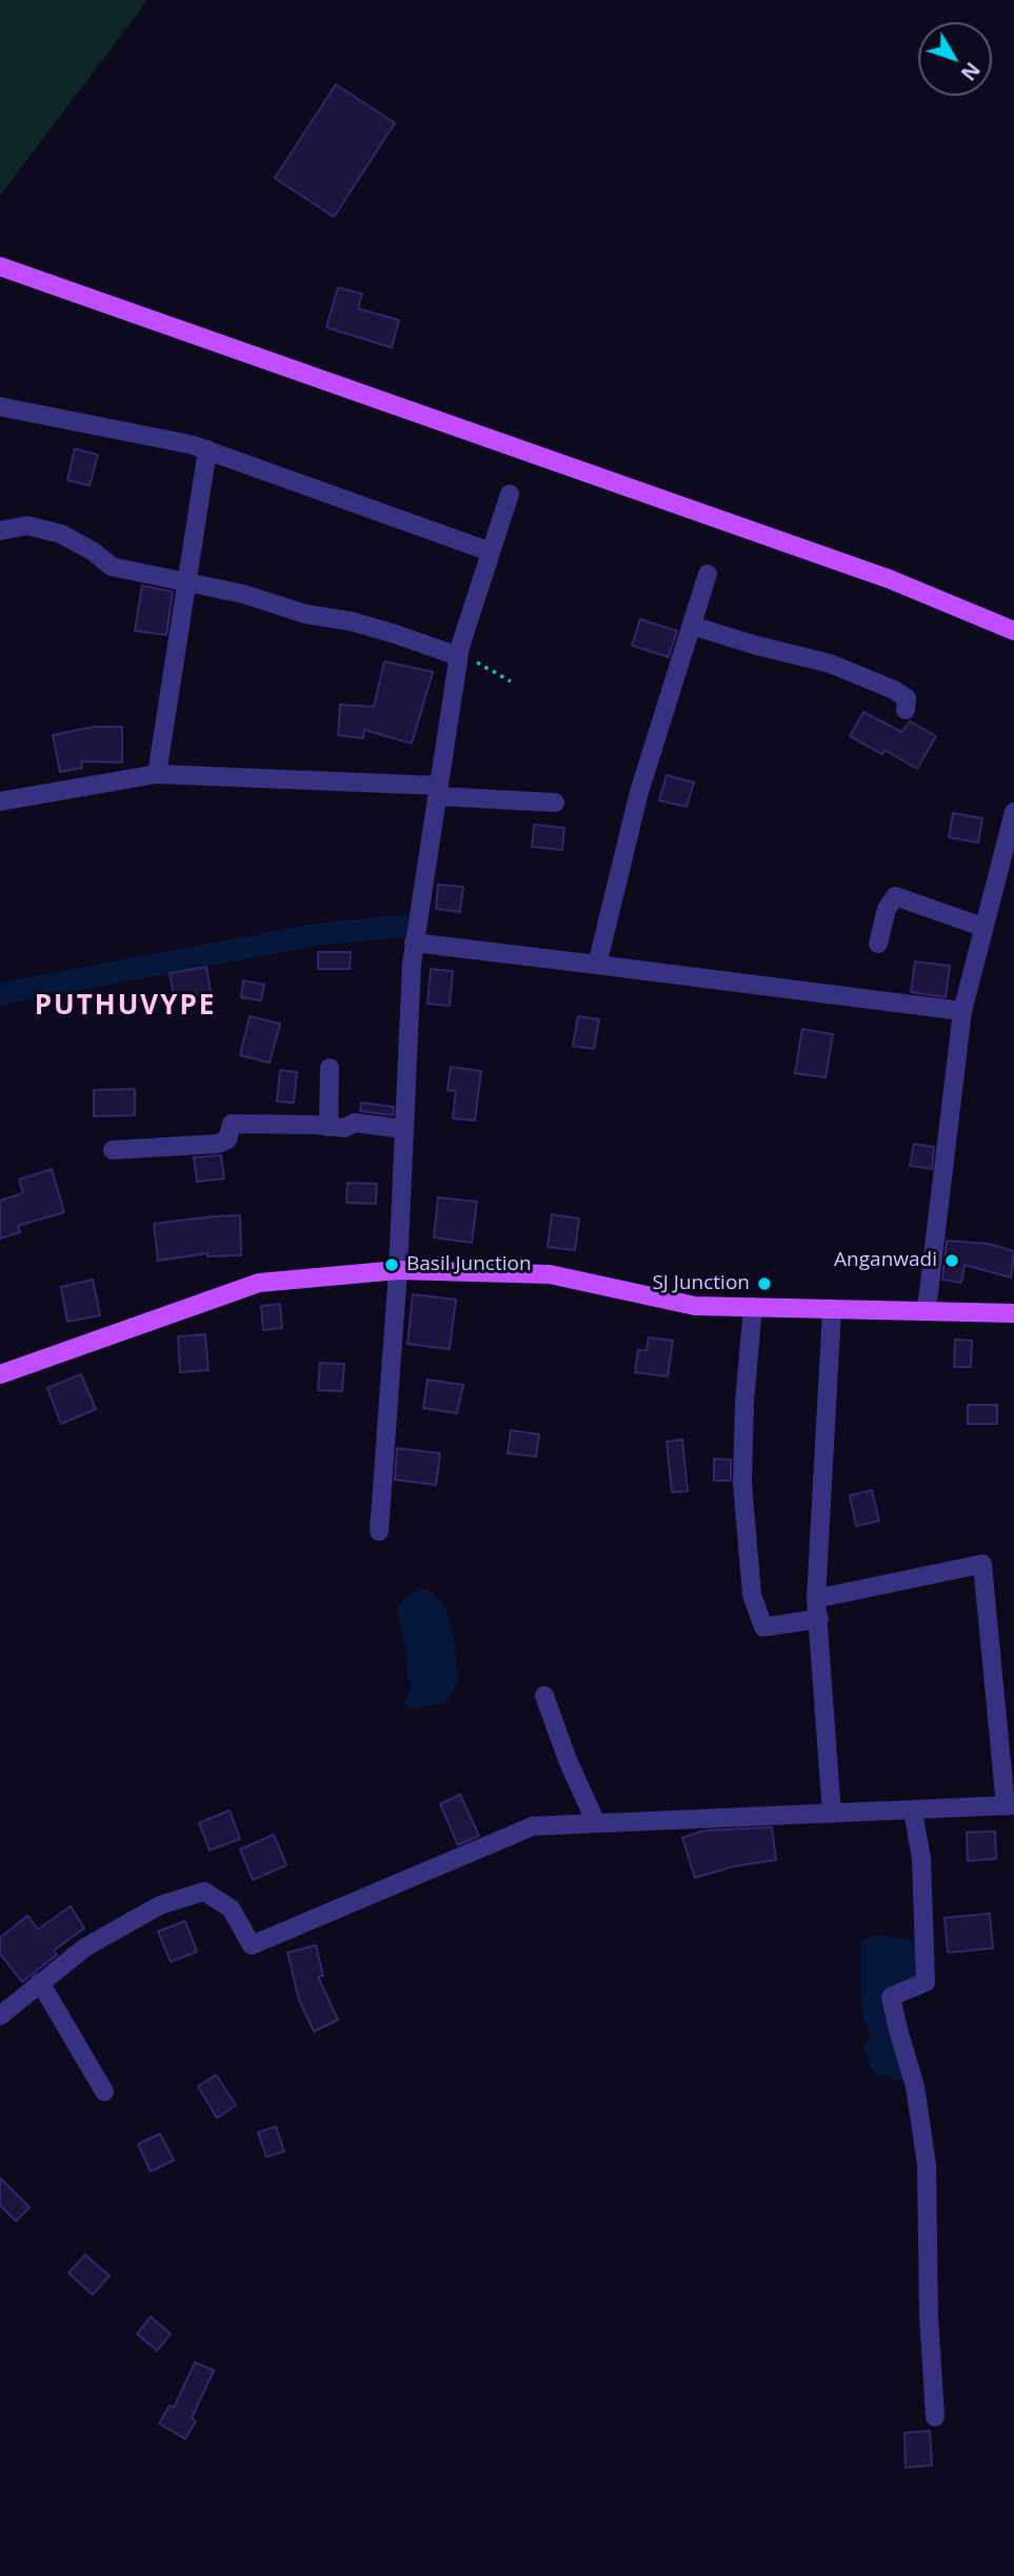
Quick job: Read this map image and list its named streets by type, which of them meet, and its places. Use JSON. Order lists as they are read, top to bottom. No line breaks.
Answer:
{"districts":["PUTHUVYPE"],"places":["Anganwadi","Basil Junction","SJ Junction"],"north":"bottom right"}
